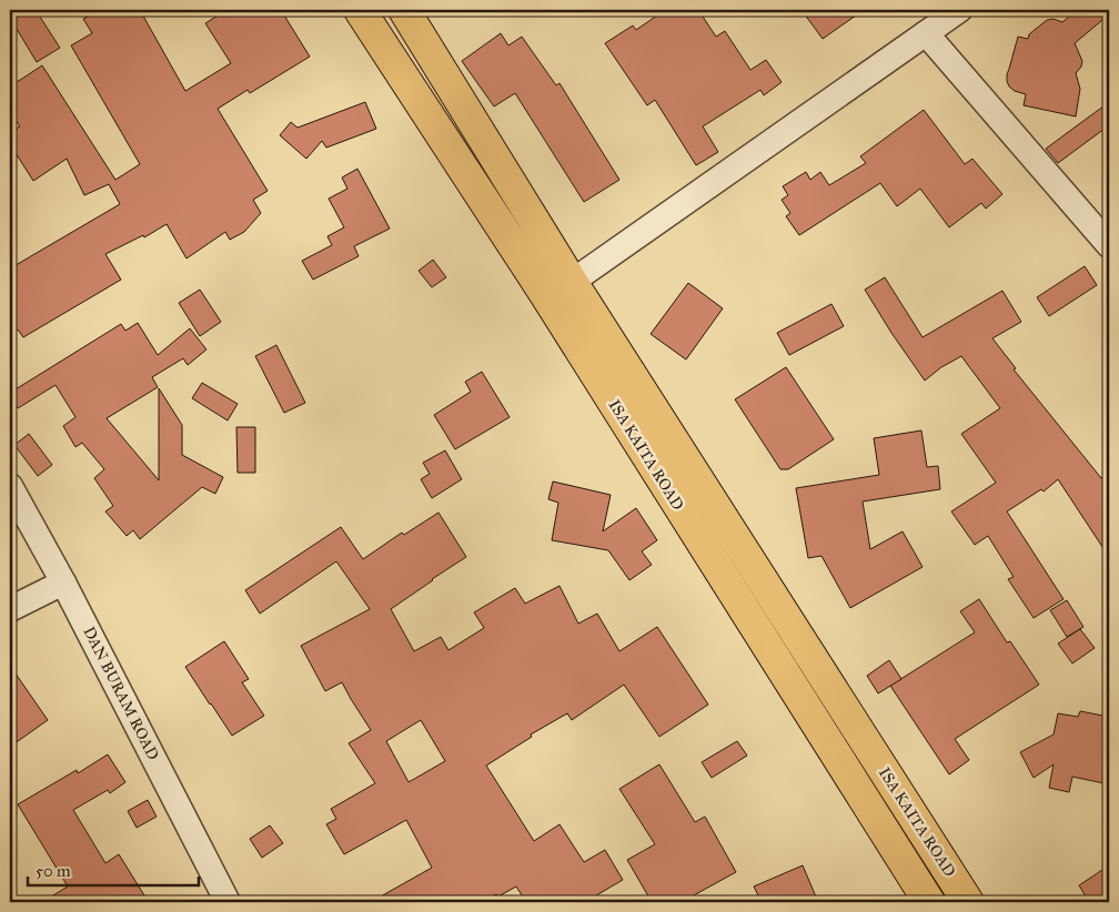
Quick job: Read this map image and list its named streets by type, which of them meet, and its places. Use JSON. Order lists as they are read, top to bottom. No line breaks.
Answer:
{"streets":{"main road":["ISA KAITA ROAD"],"street":["DAN BURAM ROAD"]},"scale_bar":"50 m"}
